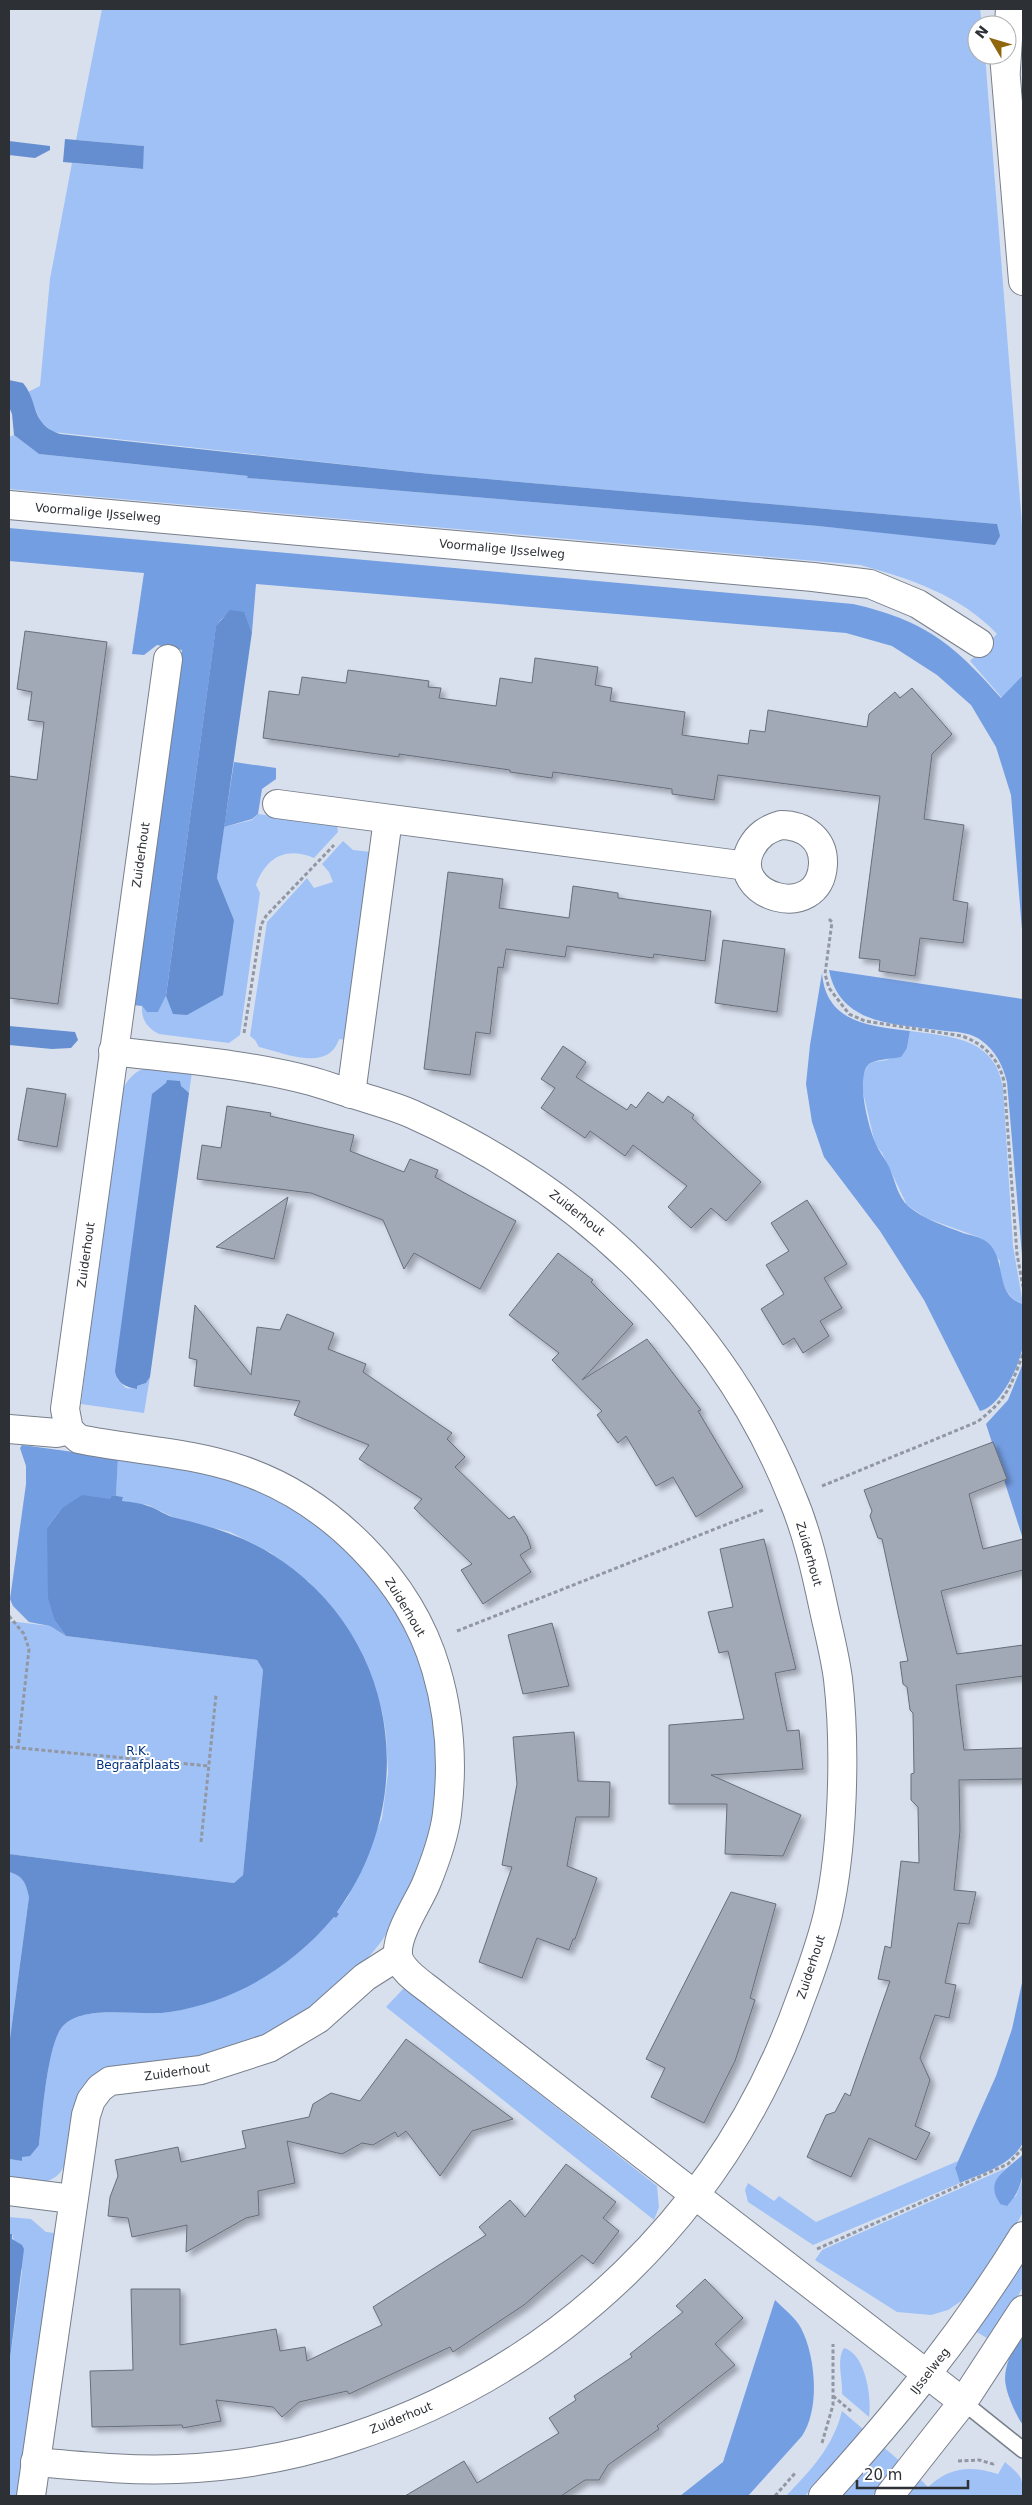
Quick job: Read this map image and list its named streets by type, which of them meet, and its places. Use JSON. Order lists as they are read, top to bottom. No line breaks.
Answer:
{"streets":{"street":["Voormalige IJsselweg","Zuiderhout","IJsselweg"]},"parks":["R.K. Begraafplaats"],"scale_bar":"20 m","north":"top left"}
